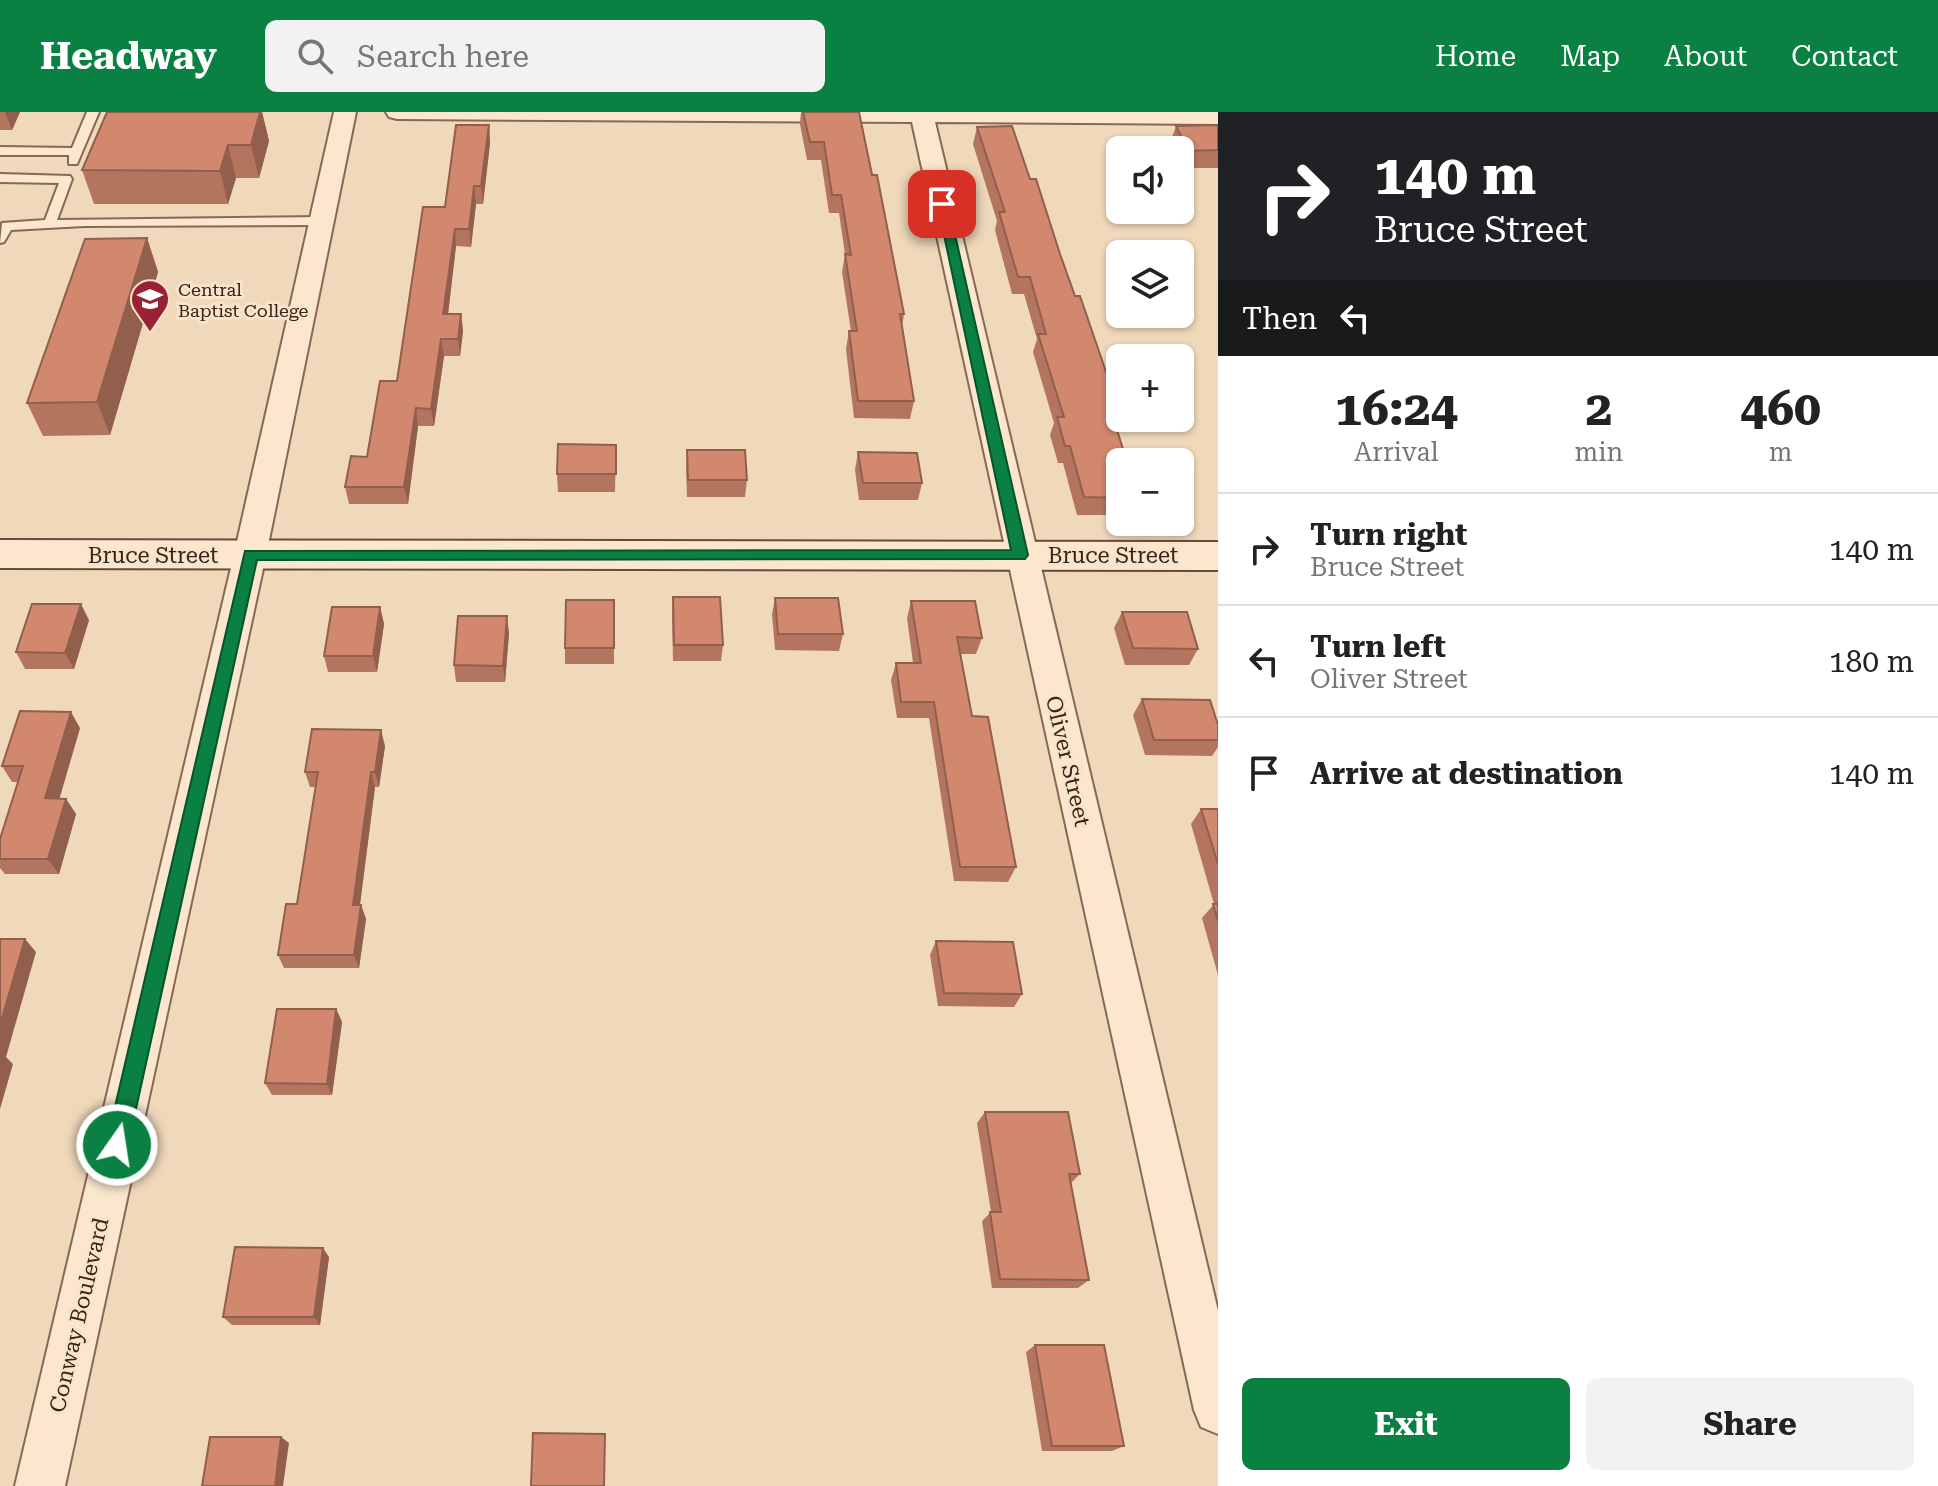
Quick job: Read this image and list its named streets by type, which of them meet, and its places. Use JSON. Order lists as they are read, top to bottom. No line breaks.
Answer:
{"streets":{"street":["Bruce Street","Oliver Street","Conway Boulevard"]},"crossings":[["Bruce Street","Oliver Street"],["Bruce Street","Conway Boulevard"]],"places":{"school or university":["Central Baptist College"]},"page":{"header":"Headway","search":"Search here","nav":["Home","Map","About","Contact"],"turn":["140 m","Bruce Street"],"map_buttons":["+","−"],"then":"Then","eta":["16:24","Arrival","2","min","460","m"],"list":[{"name":"Turn right","note":"Bruce Street","value":"140 m"},{"name":"Turn left","note":"Oliver Street","value":"180 m"},{"name":"Arrive at destination","value":"140 m"}],"buttons":["Exit","Share"]}}
